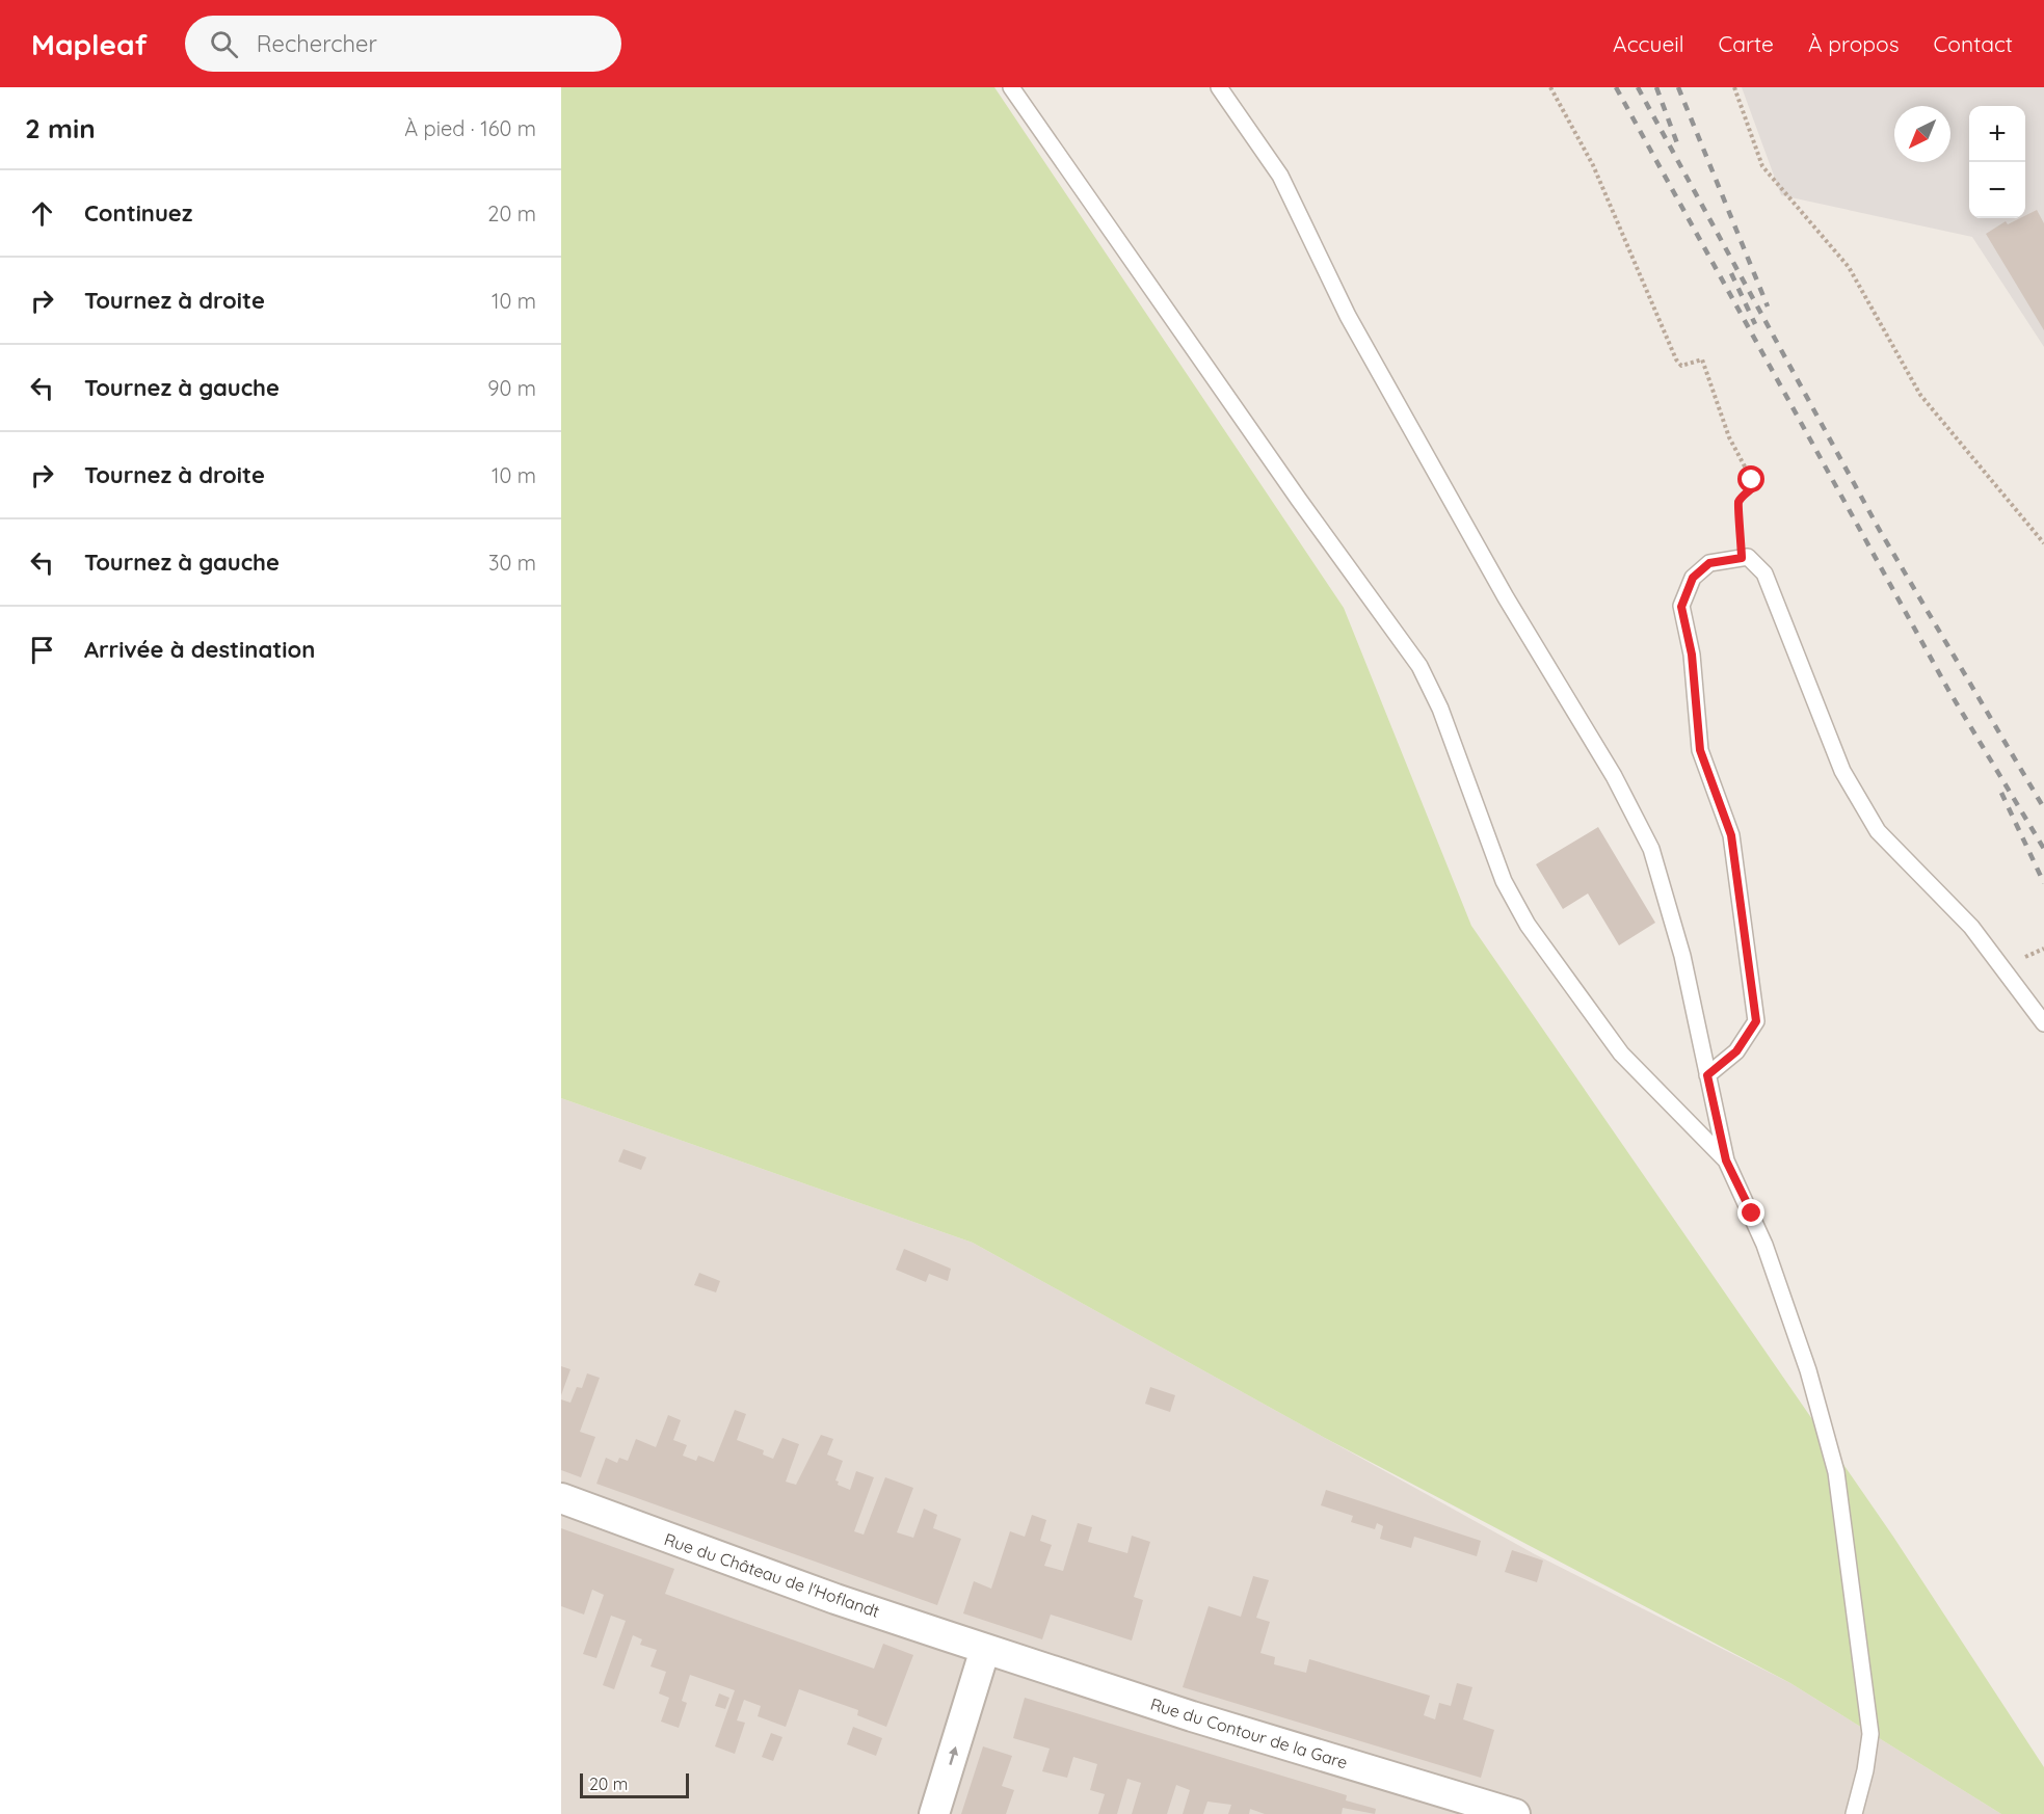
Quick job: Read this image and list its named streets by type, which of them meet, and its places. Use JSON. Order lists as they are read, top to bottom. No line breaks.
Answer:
{"streets":{"street":["Rue du Château de l'Hoflandt","Rue du Contour de la Gare"]},"crossings":[["Rue du Château de l'Hoflandt","Rue du Contour de la Gare"]],"scale_bar":"20 m","north":"bottom left","page":{"header":"Mapleaf","search":"Rechercher","nav":["Accueil","Carte","À propos","Contact"],"heading":["2 min","À pied · 160 m"],"map_buttons":["+","−"],"list":[["Continuez","20 m"],["Tournez à droite","10 m"],["Tournez à gauche","90 m"],["Tournez à droite","10 m"],["Tournez à gauche","30 m"],"Arrivée à destination"],"scale":"20 m"}}
